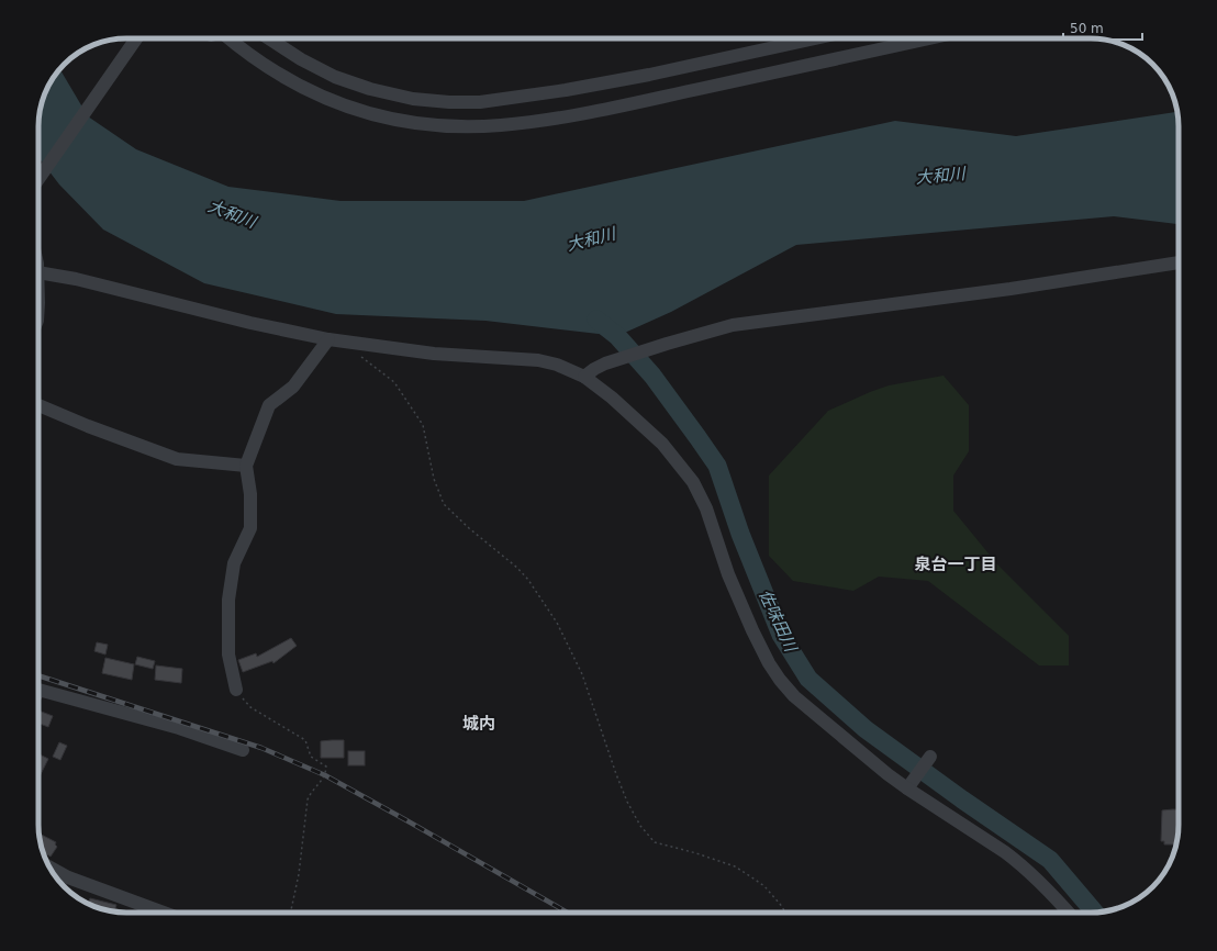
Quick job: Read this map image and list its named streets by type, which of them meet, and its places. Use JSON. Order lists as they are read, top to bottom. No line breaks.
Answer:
{"districts":["泉台一丁目","城内"],"water":["大和川","佐味田川"],"scale_bar":"50 m"}
